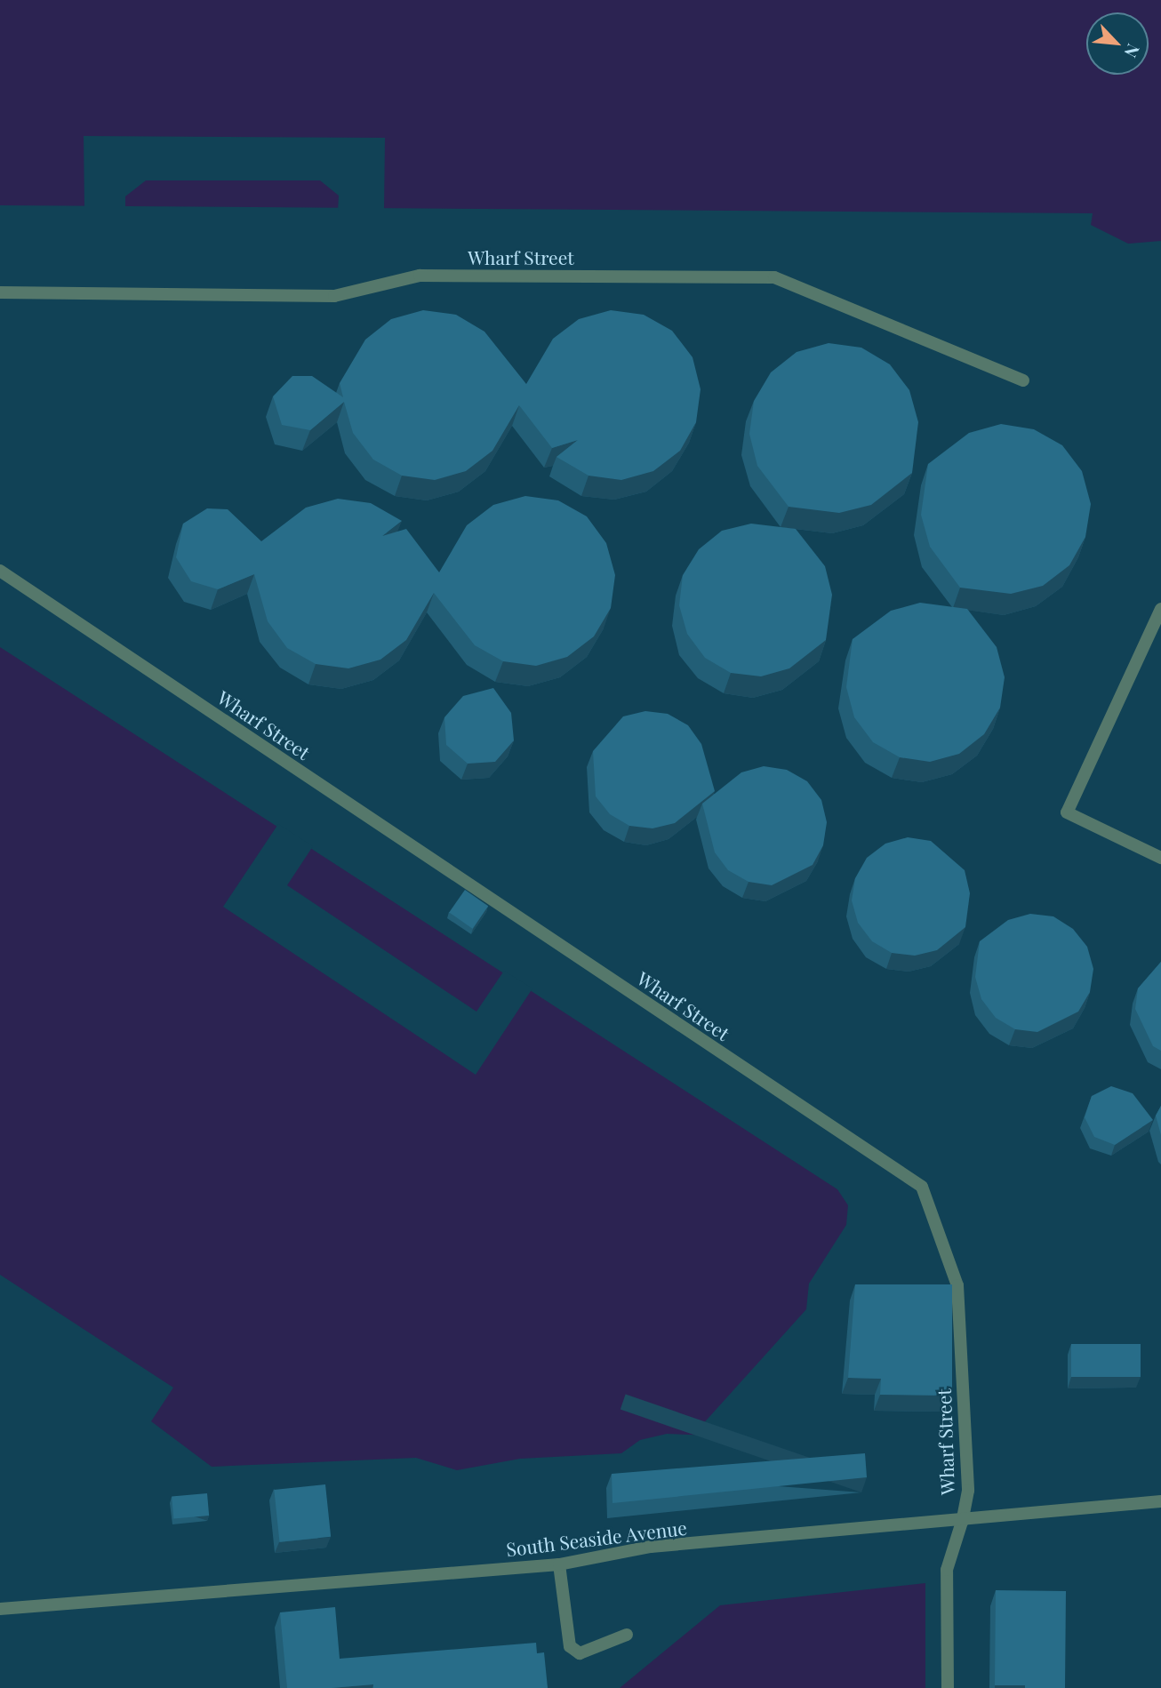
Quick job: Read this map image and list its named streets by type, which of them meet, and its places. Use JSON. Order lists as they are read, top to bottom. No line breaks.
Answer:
{"streets":{"street":["Wharf Street","South Seaside Avenue"]},"crossings":[["Wharf Street","South Seaside Avenue"]],"north":"bottom right"}
